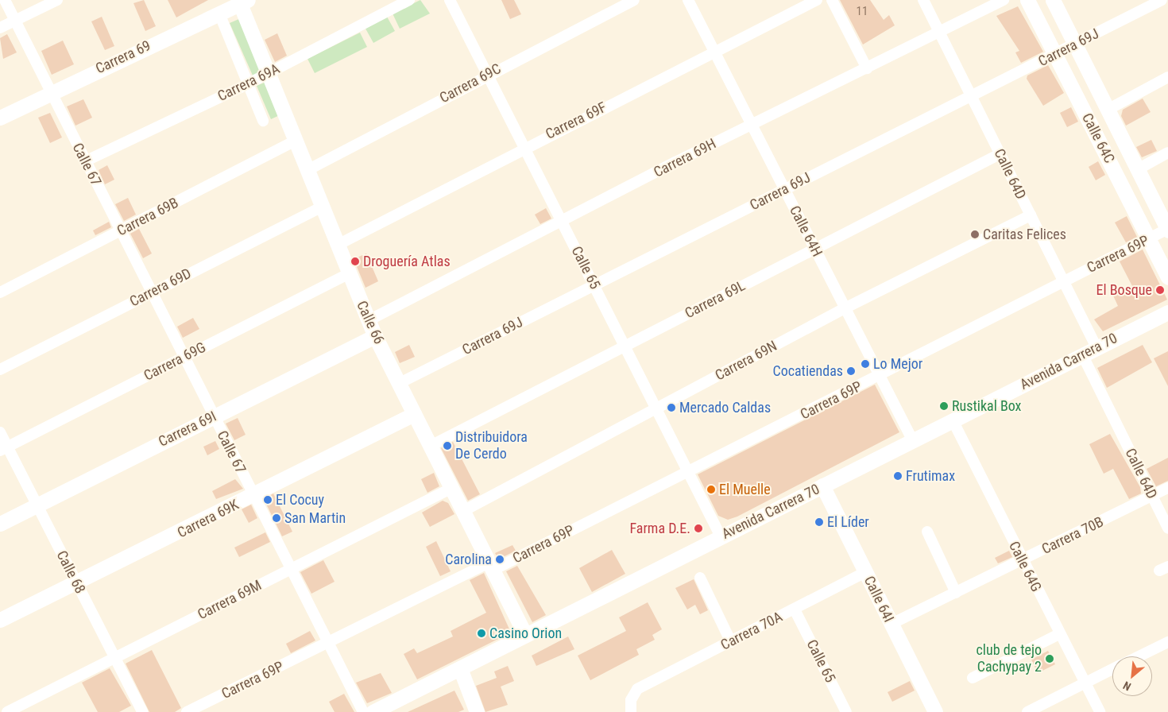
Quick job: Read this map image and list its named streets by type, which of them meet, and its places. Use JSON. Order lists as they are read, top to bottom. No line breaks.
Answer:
{"streets":{"street":["Carrera 69J","Carrera 69","Carrera 69A","Carrera 69C","Carrera 69F","Calle 64C","Carrera 69H","Calle 67","Calle 64D","Carrera 69B","Calle 64H","Carrera 69P","Calle 65","Carrera 69D","Carrera 69L","Calle 66","Carrera 69N","Carrera 69G","Avenida Carrera 70","Carrera 69I","Carrera 69K","Carrera 70B","Calle 64G","Calle 68","Calle 64I","Carrera 69M","Carrera 70A"]},"crossings":[["Carrera 69J","Calle 64C"],["Carrera 69J","Calle 64D"],["Carrera 69J","Calle 64H"],["Carrera 69J","Calle 65"],["Carrera 69J","Calle 66"],["Carrera 69","Calle 67"],["Carrera 69","Calle 66"],["Carrera 69A","Calle 67"],["Carrera 69A","Calle 66"],["Carrera 69C","Calle 65"],["Carrera 69C","Calle 66"],["Carrera 69F","Calle 64H"],["Carrera 69F","Calle 65"],["Carrera 69F","Calle 66"],["Calle 64C","Carrera 69P"],["Carrera 69H","Calle 64D"],["Carrera 69H","Calle 64H"],["Carrera 69H","Calle 65"],["Carrera 69H","Calle 66"],["Calle 67","Carrera 69B"],["Calle 67","Carrera 69P"],["Calle 67","Carrera 69D"],["Calle 67","Carrera 69G"],["Calle 67","Carrera 69I"],["Calle 67","Carrera 69K"],["Calle 67","Carrera 69M"],["Calle 64D","Carrera 69P"],["Calle 64D","Carrera 69L"],["Calle 64D","Carrera 69N"],["Calle 64D","Avenida Carrera 70"],["Calle 64D","Carrera 70B"],["Carrera 69B","Calle 66"],["Calle 64H","Carrera 69P"],["Calle 64H","Carrera 69L"],["Calle 64H","Carrera 69N"],["Calle 64H","Avenida Carrera 70"],["Carrera 69P","Calle 65"],["Carrera 69P","Calle 66"],["Calle 65","Carrera 69L"],["Calle 65","Carrera 69N"],["Calle 65","Avenida Carrera 70"],["Calle 65","Carrera 70A"],["Carrera 69D","Calle 66"],["Carrera 69L","Calle 66"],["Calle 66","Carrera 69N"],["Calle 66","Carrera 69G"],["Calle 66","Avenida Carrera 70"],["Calle 66","Carrera 69I"],["Calle 66","Carrera 69K"],["Calle 66","Carrera 69M"],["Carrera 69G","Calle 68"],["Avenida Carrera 70","Calle 64G"],["Avenida Carrera 70","Calle 64I"],["Carrera 69I","Calle 68"],["Carrera 69K","Calle 68"],["Carrera 70B","Calle 64G"],["Carrera 70B","Calle 64I"],["Calle 68","Carrera 69M"],["Calle 64I","Carrera 70A"]],"places":["Caritas Felices","Droguería Atlas","El Bosque","Lo Mejor","Cocatiendas","Rustikal Box","Mercado Caldas","Distribuidora De Cerdo","Frutimax","El Muelle","El Cocuy","San Martin","El Líder","Farma D.E.","Carolina","Casino Orion","club de tejo Cachypay 2"],"house_numbers":["11"],"north":"bottom left"}
